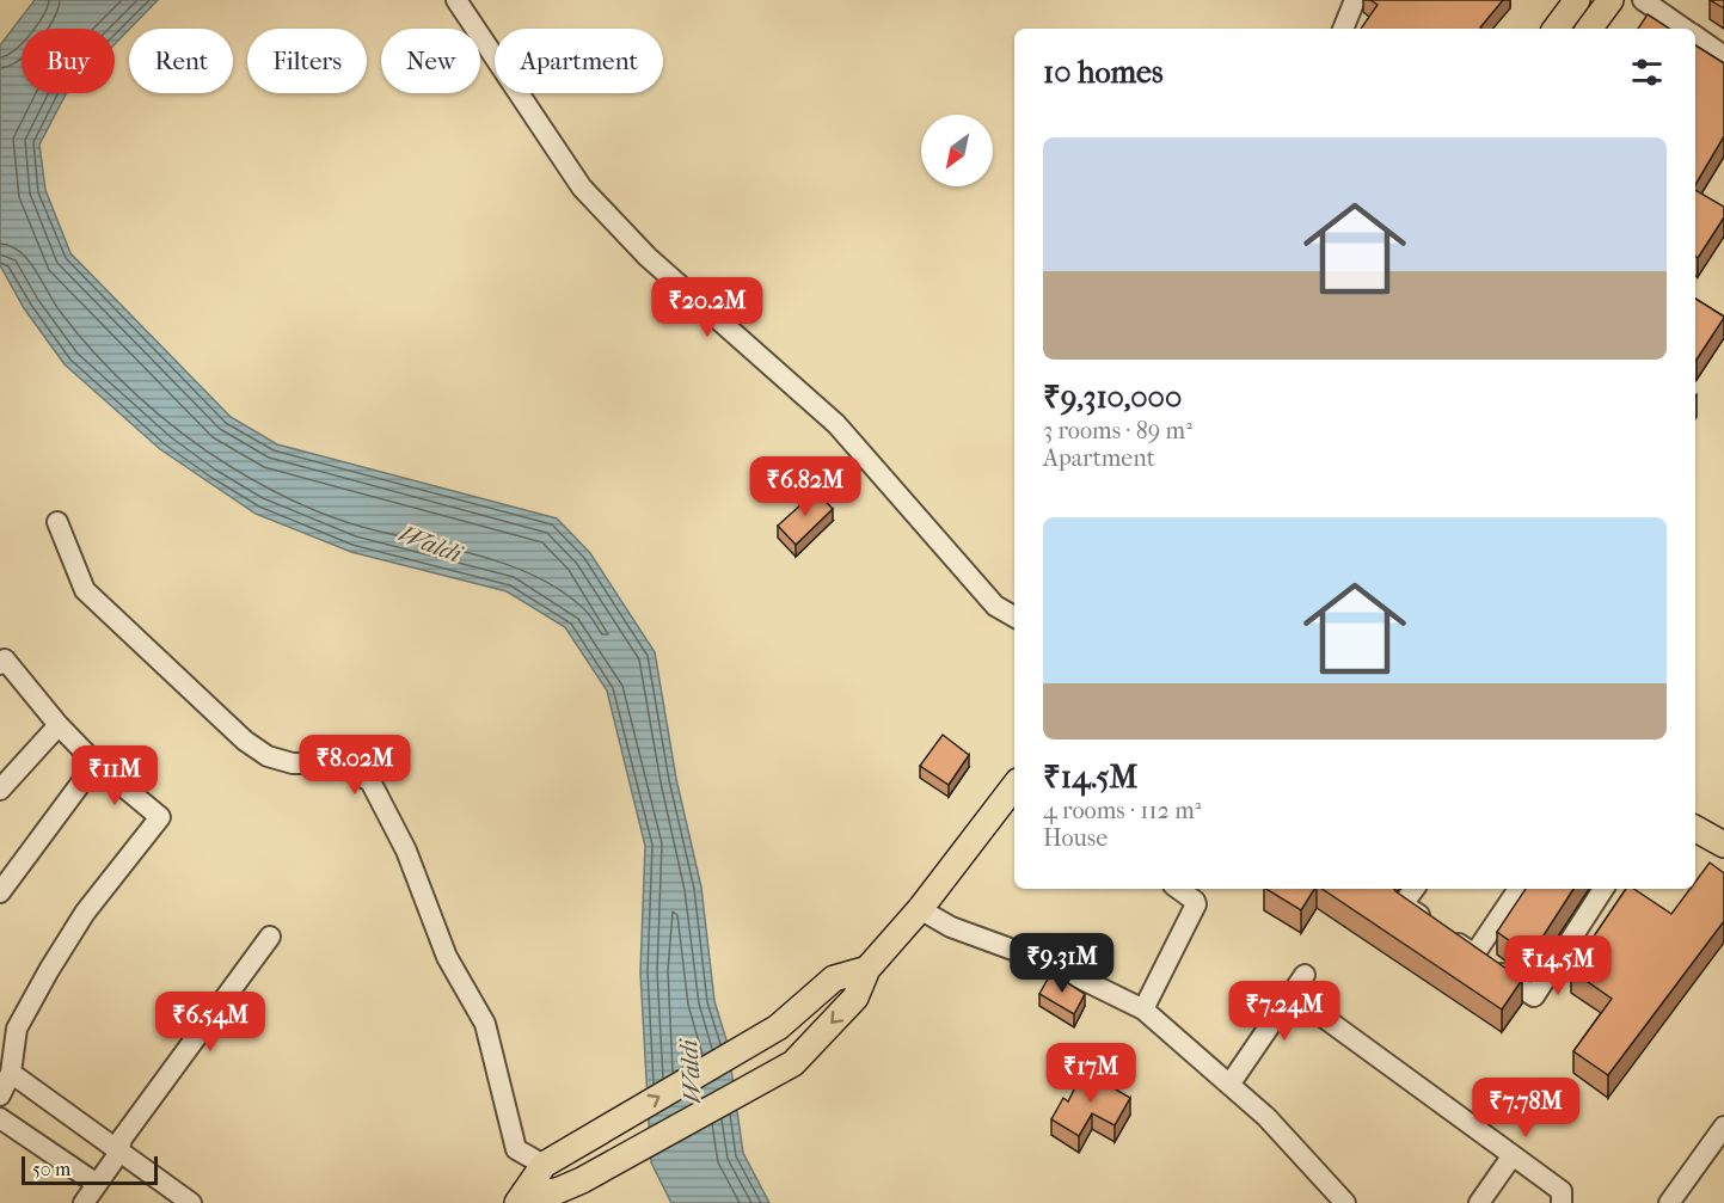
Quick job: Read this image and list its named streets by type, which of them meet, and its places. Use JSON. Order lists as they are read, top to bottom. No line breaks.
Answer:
{"water":["Waldi"],"scale_bar":"50 m","north":"bottom left","page":{"chip":["Buy","Rent","Filters","New","Apartment"],"heading":"10 homes","list":[{"name":"₹9,310,000","note":"3 rooms · 89 m² · Apartment"},{"name":"₹14.5M","note":"4 rooms · 112 m² · House"}],"price":["₹20.2M","₹6.82M","₹8.02M","₹11M","₹9.31M","₹14.5M","₹7.24M","₹6.54M","₹17M","₹7.78M"],"scale":"50 m"}}
